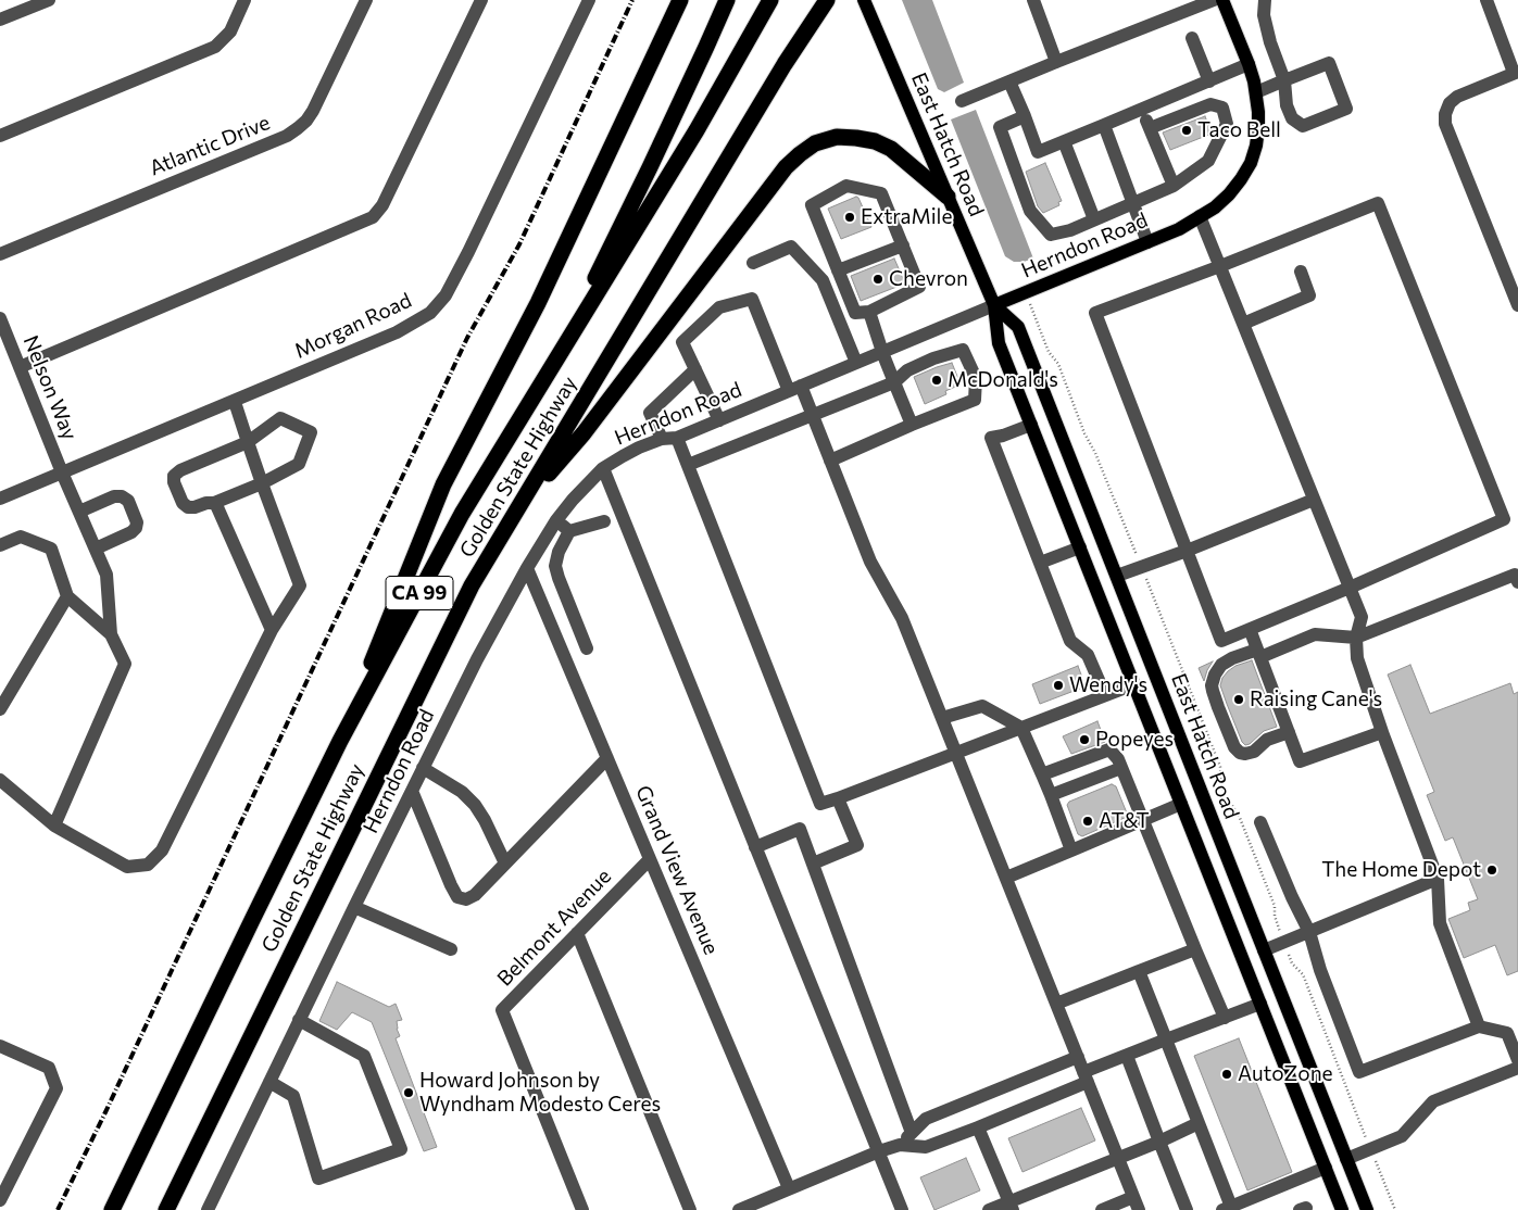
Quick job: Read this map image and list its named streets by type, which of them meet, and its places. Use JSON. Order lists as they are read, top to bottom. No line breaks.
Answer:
{"streets":{"highway":["Golden State Highway","CA 99"],"main road":["East Hatch Road","Herndon Road"],"street":["Atlantic Drive","Morgan Road","Nelson Way","Grand View Avenue","Belmont Avenue"]},"crossings":[["East Hatch Road","Herndon Road"],["Herndon Road","Grand View Avenue"],["Morgan Road","Nelson Way"],["Grand View Avenue","Belmont Avenue"]],"places":["Taco Bell","ExtraMile","Chevron","McDonald's","Wendy's","Raising Cane's","Popeyes","AT&T","The Home Depot","AutoZone","Howard Johnson by Wyndham Modesto Ceres"]}
